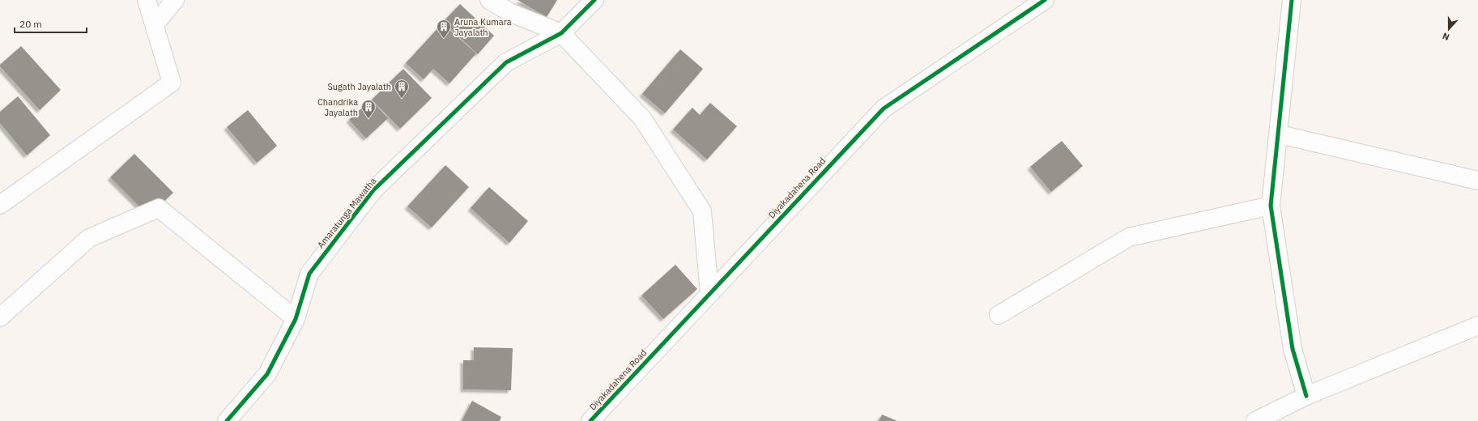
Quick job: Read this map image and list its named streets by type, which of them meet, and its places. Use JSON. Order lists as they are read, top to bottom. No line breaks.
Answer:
{"streets":{"street":["Diyakadahena Road","Amaratunga Mawatha"]},"places":{"building":["Aruna Kumara Jayalath","Sugath Jayalath","Chandrika Jayalath"]},"scale_bar":"20 m","north":"bottom"}
